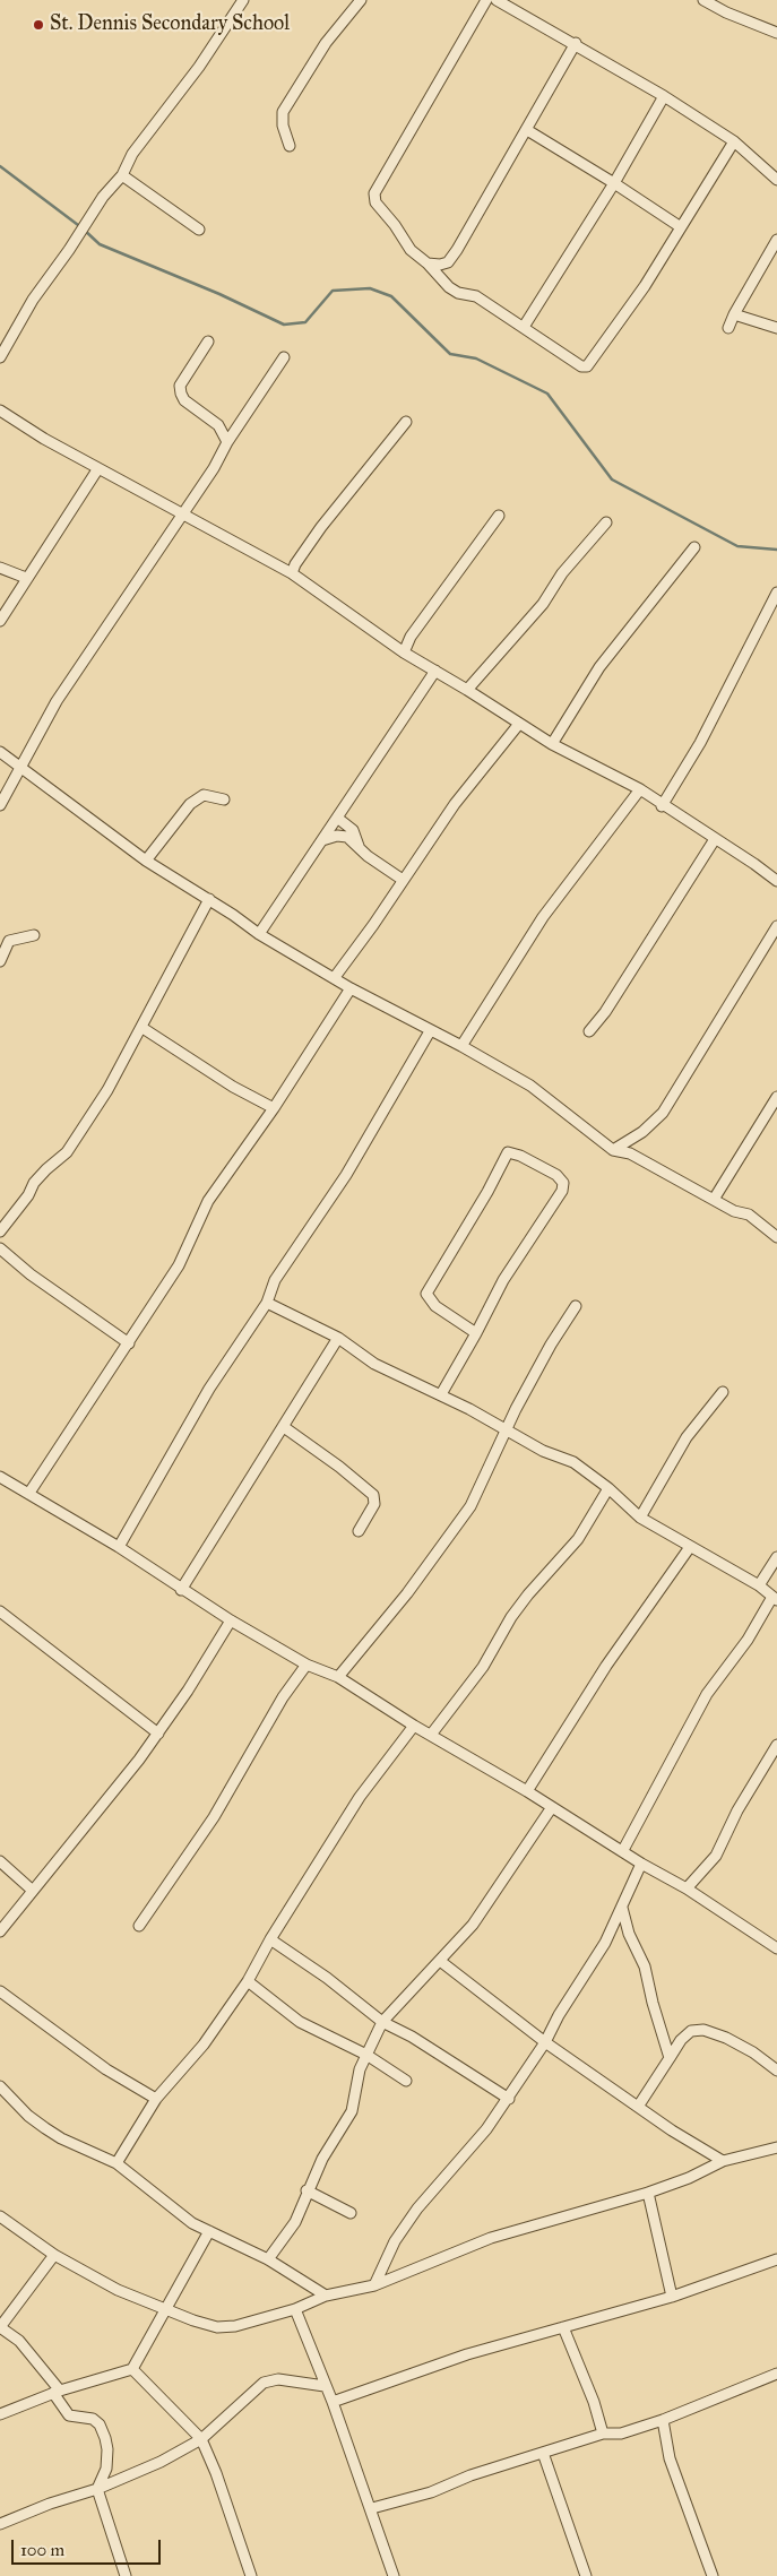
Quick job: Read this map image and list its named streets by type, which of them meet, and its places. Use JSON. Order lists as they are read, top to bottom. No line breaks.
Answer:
{"places":["St. Dennis Secondary School"],"scale_bar":"100 m"}
